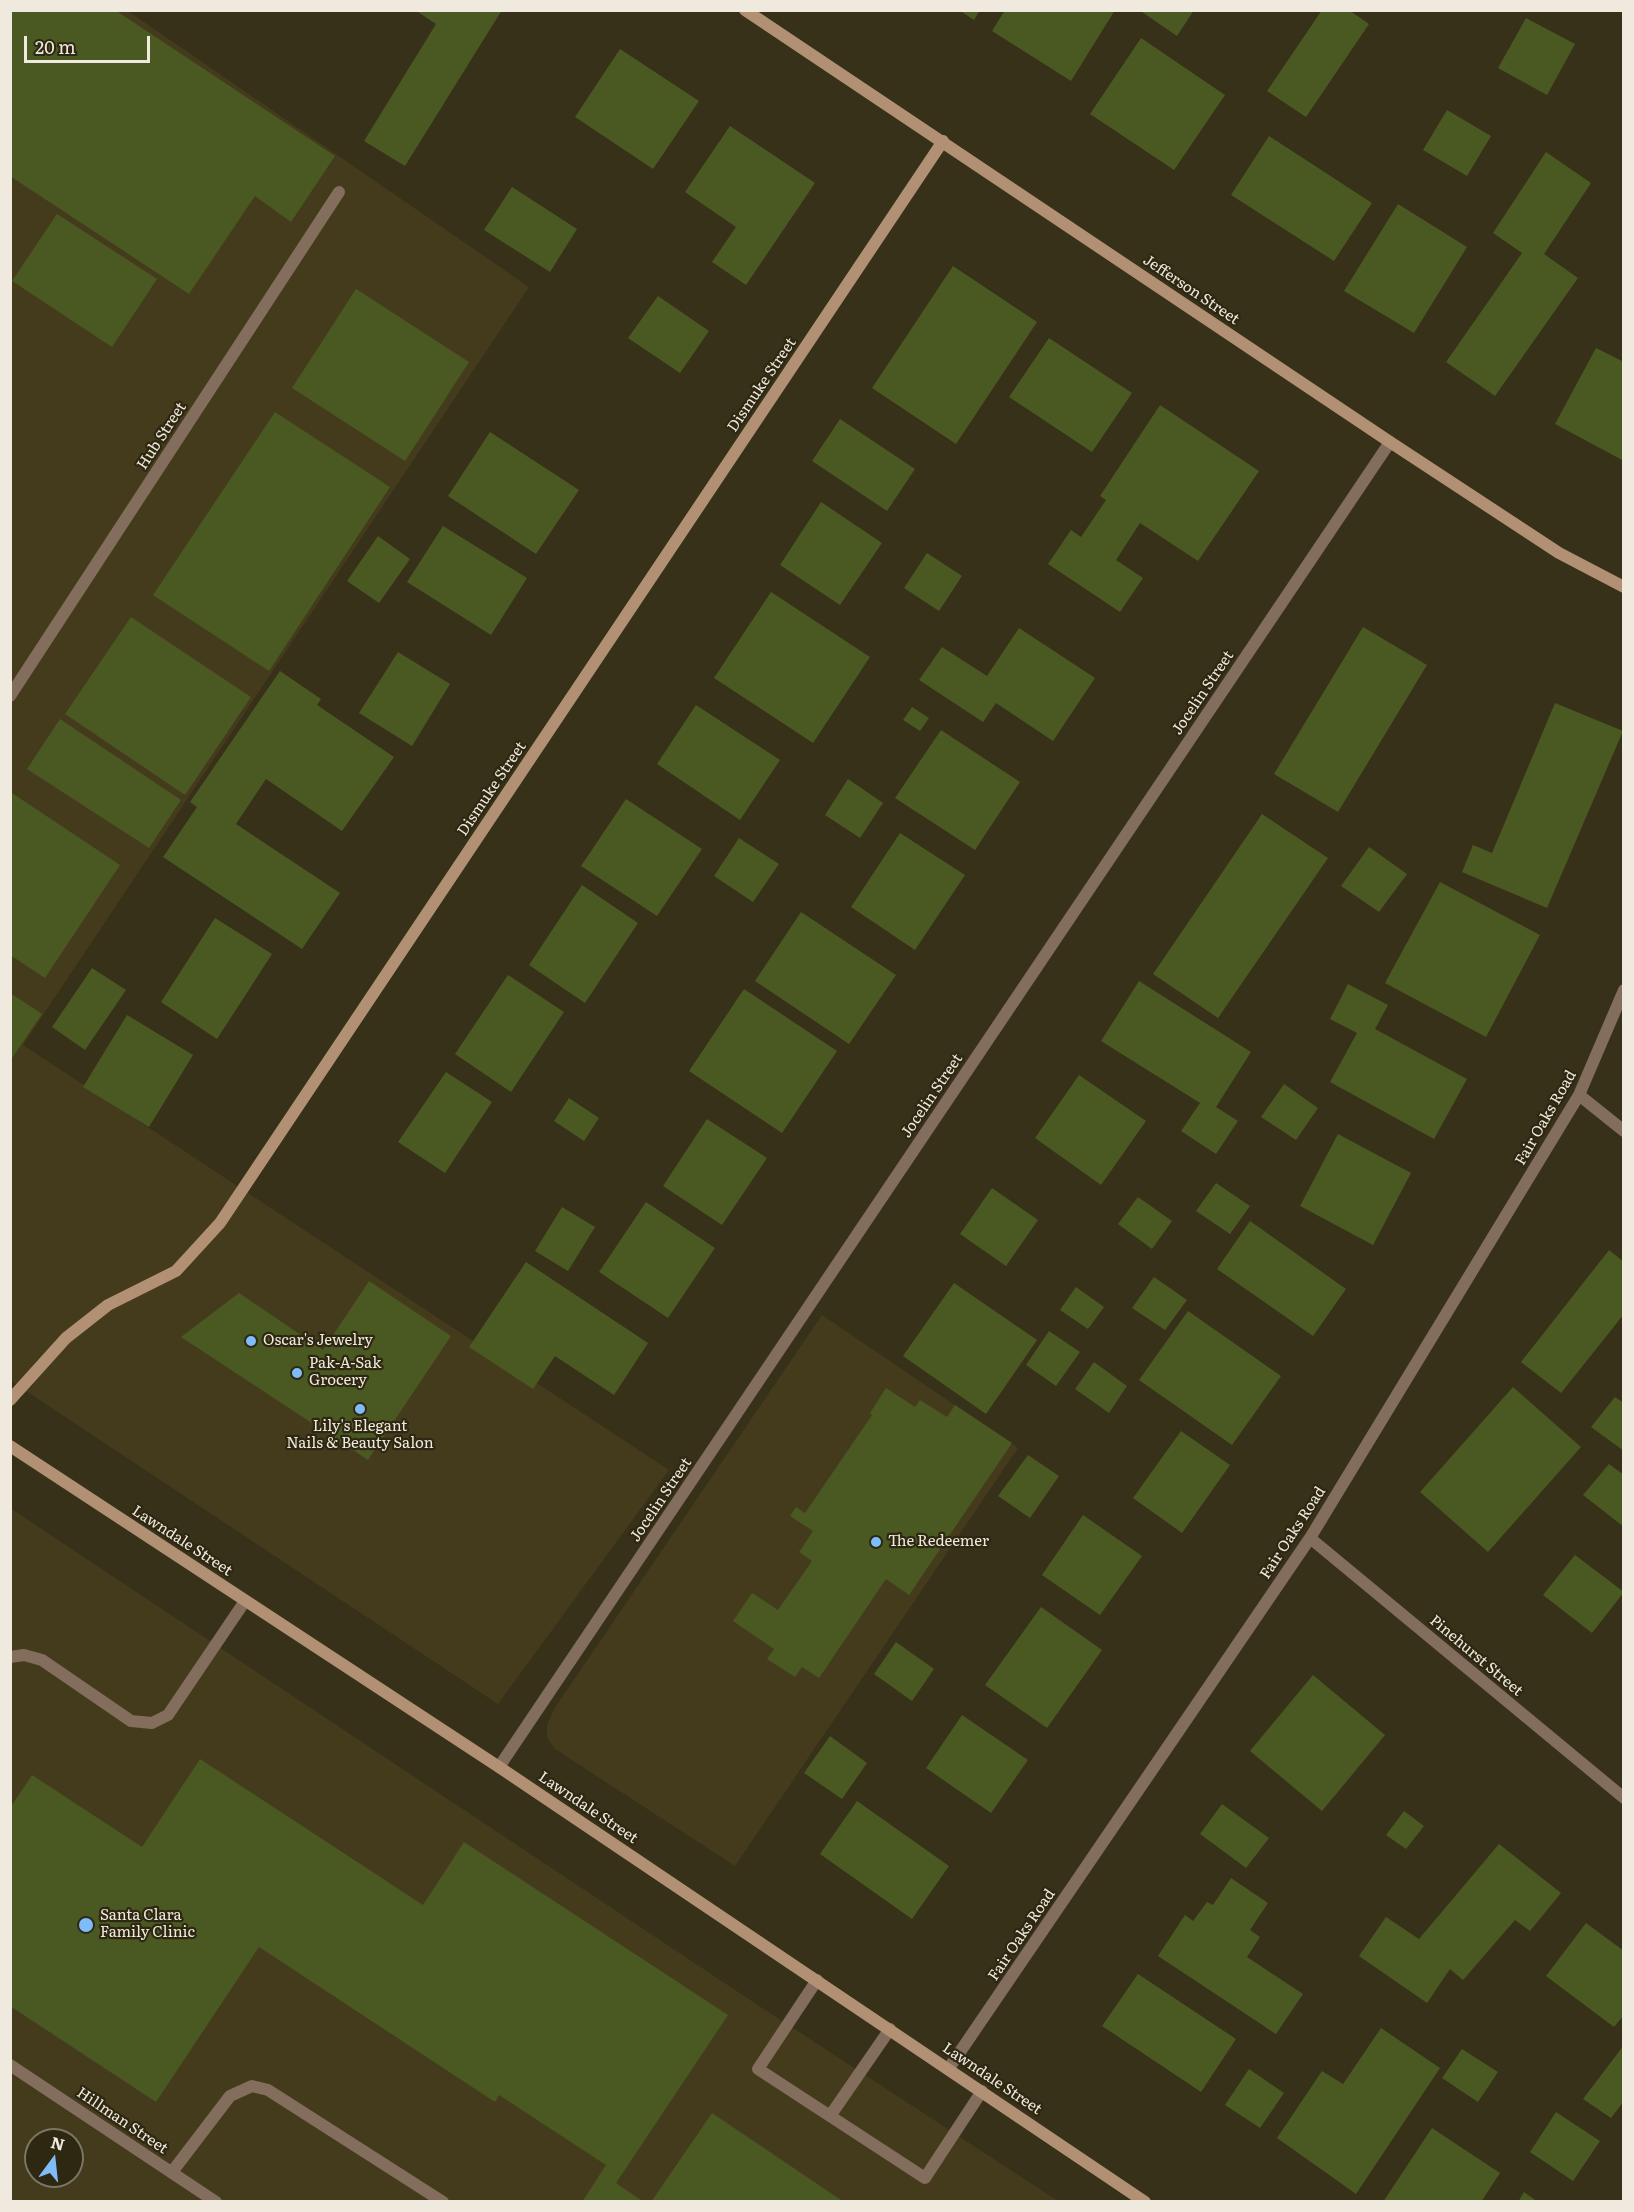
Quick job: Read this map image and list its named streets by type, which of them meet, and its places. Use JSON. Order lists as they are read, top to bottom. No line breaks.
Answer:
{"streets":{"street":["Jefferson Street","Dismuke Street","Hub Street","Jocelin Street","Fair Oaks Road","Lawndale Street","Pinehurst Street","Hillman Street"]},"crossings":[["Jefferson Street","Dismuke Street"],["Jefferson Street","Jocelin Street"],["Jocelin Street","Lawndale Street"],["Fair Oaks Road","Lawndale Street"],["Fair Oaks Road","Pinehurst Street"]],"places":["Oscar's Jewelry","Pak-A-Sak Grocery","Lily's Elegant Nails & Beauty Salon","The Redeemer","Santa Clara Family Clinic"],"scale_bar":"20 m","north":"top"}
